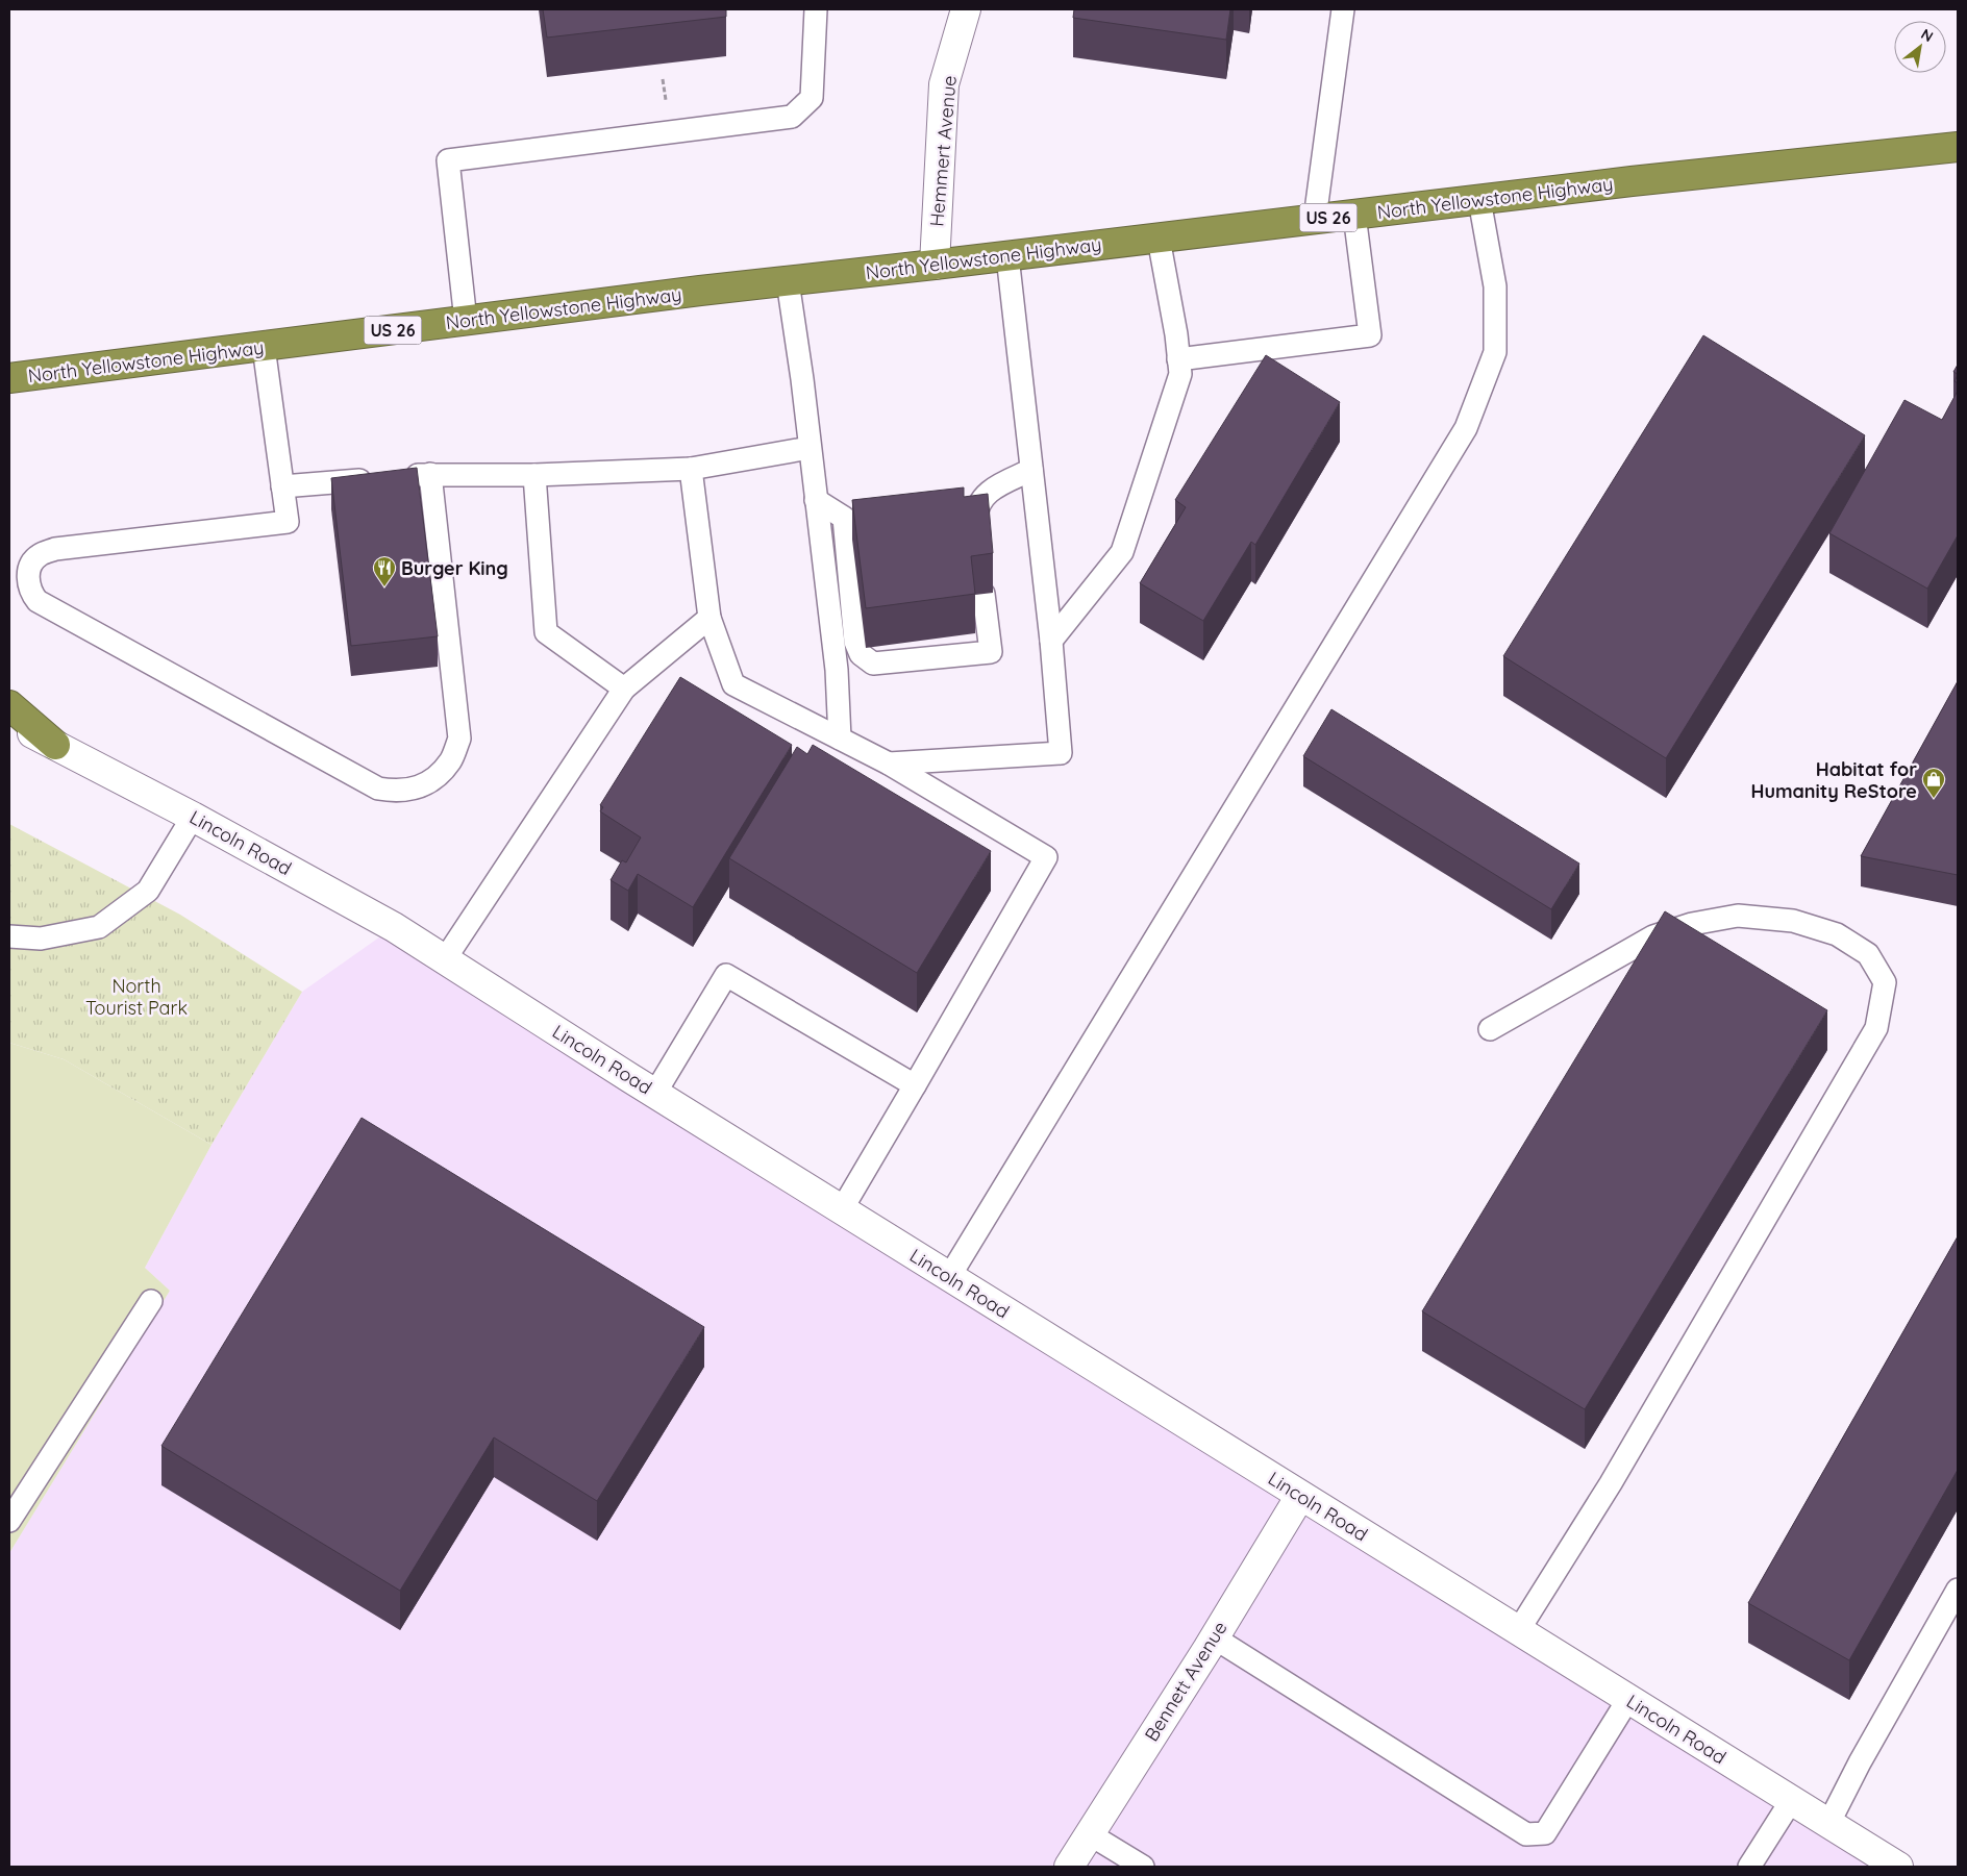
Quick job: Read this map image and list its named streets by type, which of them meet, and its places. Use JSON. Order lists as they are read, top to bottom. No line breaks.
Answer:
{"streets":{"highway":["North Yellowstone Highway","US 26"],"main road":["Hemmert Avenue","Lincoln Road","Bennett Avenue"]},"crossings":[["Hemmert Avenue","North Yellowstone Highway"],["Lincoln Road","Bennett Avenue"]],"parks":["North Tourist Park"],"places":{"restaurant":["Burger King"],"shop":["Habitat for Humanity ReStore"]},"north":"top right"}
